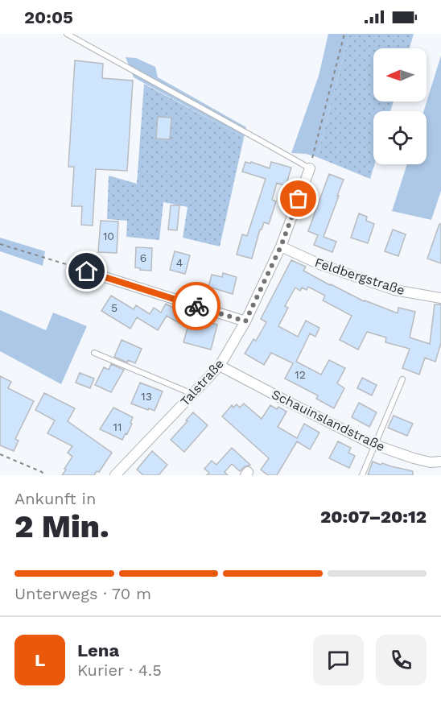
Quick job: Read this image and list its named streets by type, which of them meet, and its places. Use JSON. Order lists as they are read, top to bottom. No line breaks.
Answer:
{"streets":{"street":["Feldbergstraße","Talstraße","Schauinslandstraße"]},"crossings":[["Feldbergstraße","Talstraße"],["Talstraße","Schauinslandstraße"]],"house_numbers":["10","6","4","5","12","13","11"],"north":"left","page":{"status":"20:05","heading":["2 Min.","Ankunft in","20:07–20:12"],"panel":["Lena","Kurier · 4.5"],"bar":"Unterwegs · 70 m","round":"L"}}
